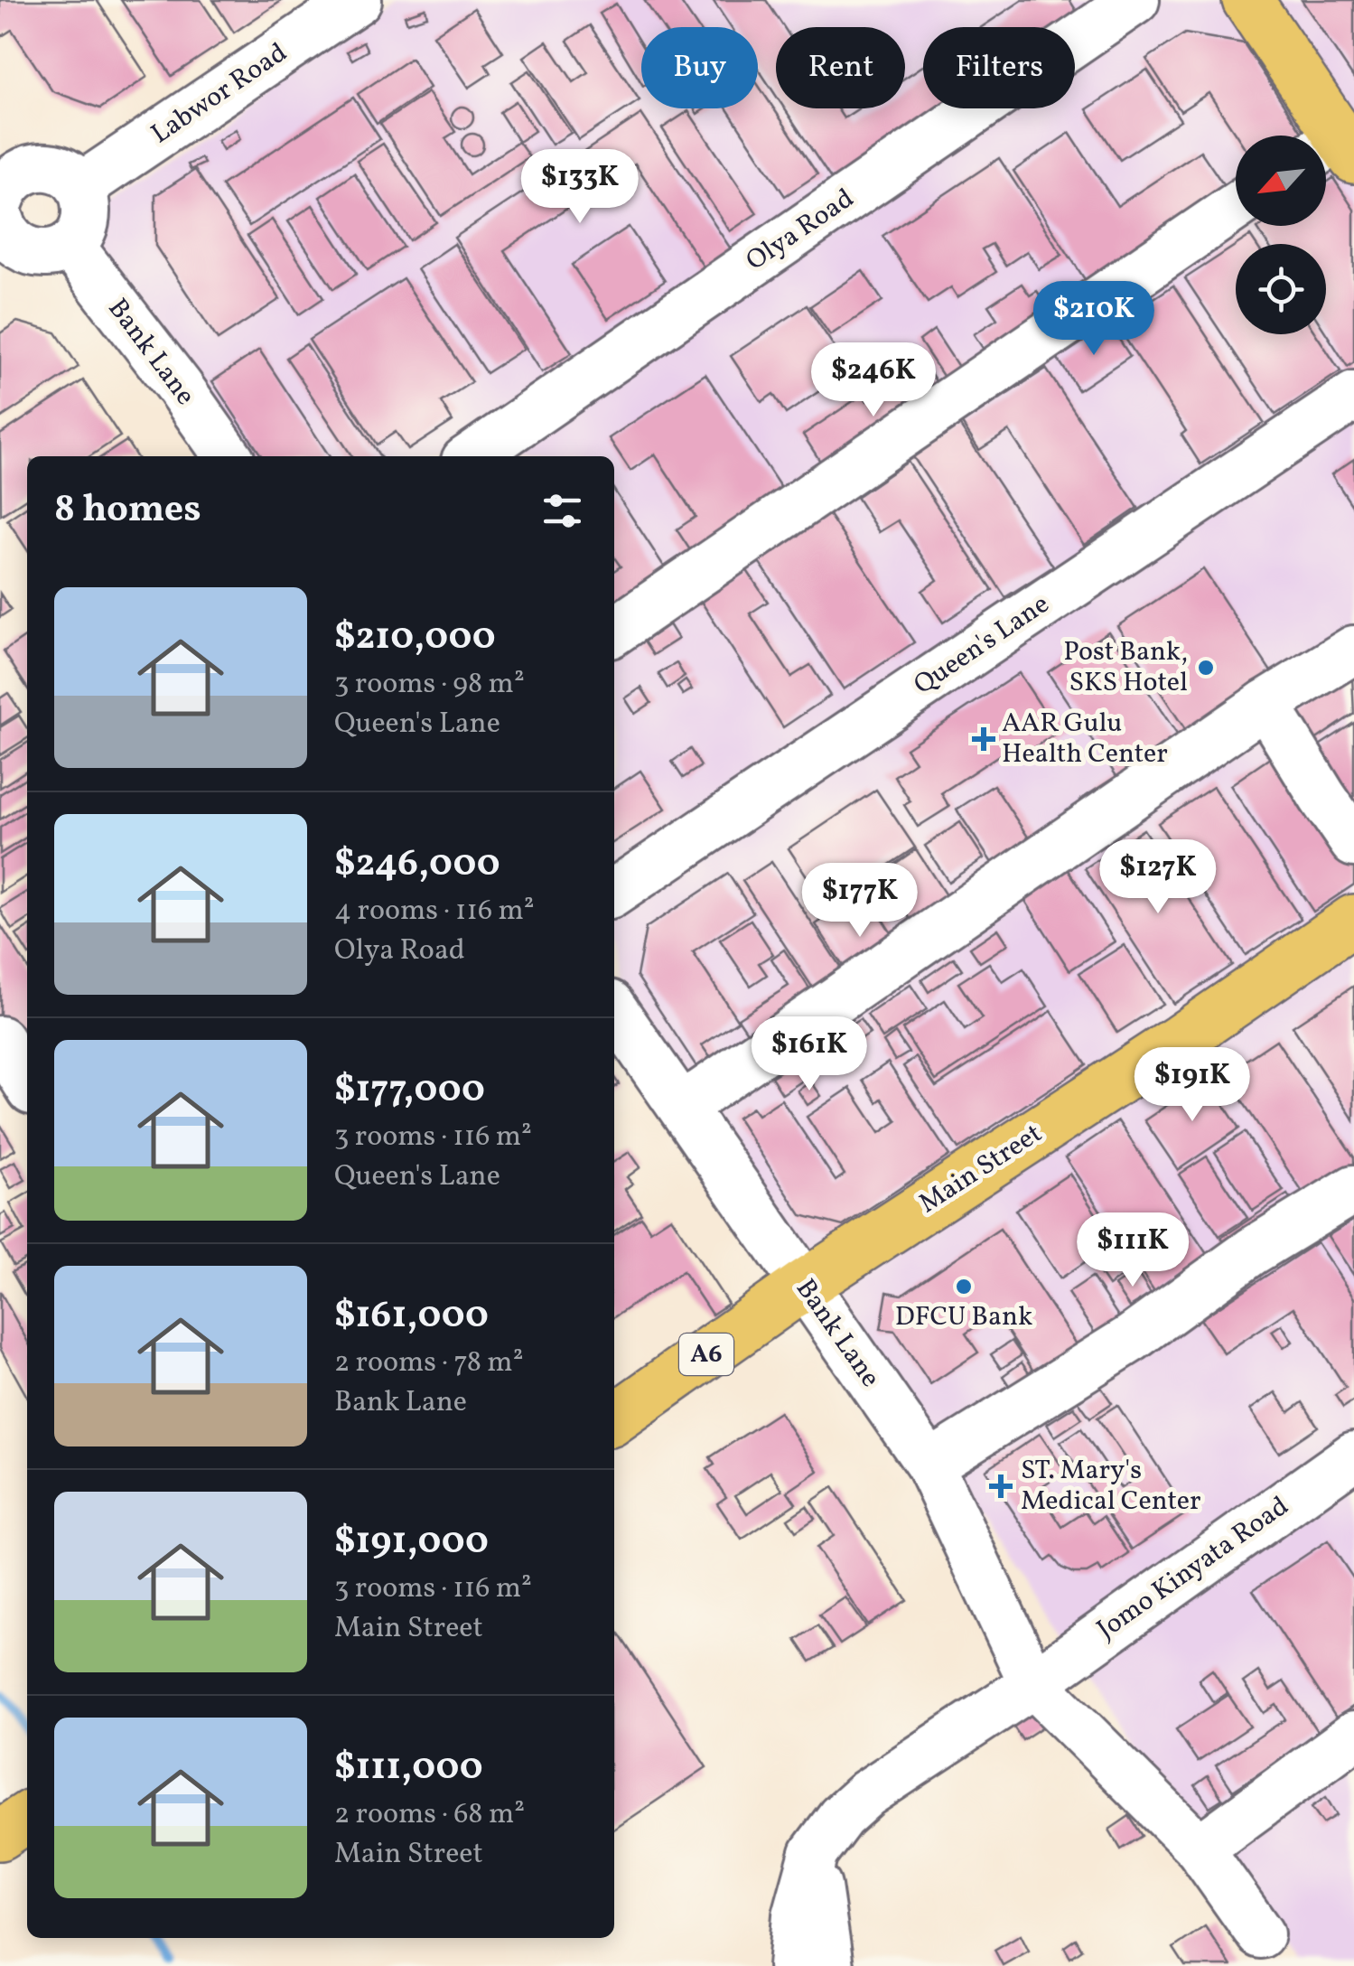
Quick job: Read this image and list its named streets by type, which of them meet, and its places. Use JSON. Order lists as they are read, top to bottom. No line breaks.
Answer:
{"streets":{"main road":["Main Street","A6"],"street":["Labwor Road","Olya Road","Bank Lane","Queen's Lane","Jomo Kinyata Road"]},"crossings":[["Labwor Road","Bank Lane"],["Bank Lane","Main Street"],["Bank Lane","Jomo Kinyata Road"]],"places":{"other":["Post Bank, SKS Hotel","DFCU Bank"],"health":["AAR Gulu Health Center","ST. Mary's Medical Center"]},"north":"bottom left","page":{"chip":["Buy","Rent","Filters"],"price":["$133K","$210K","$246K","$127K","$177K","$161K","$191K","$111K"],"heading":"8 homes","list":[{"name":"$210,000","note":"3 rooms · 98 m² · Queen's Lane"},{"name":"$246,000","note":"4 rooms · 116 m² · Olya Road"},{"name":"$177,000","note":"3 rooms · 116 m² · Queen's Lane"},{"name":"$161,000","note":"2 rooms · 78 m² · Bank Lane"},{"name":"$191,000","note":"3 rooms · 116 m² · Main Street"},{"name":"$111,000","note":"2 rooms · 68 m² · Main Street"}]}}
